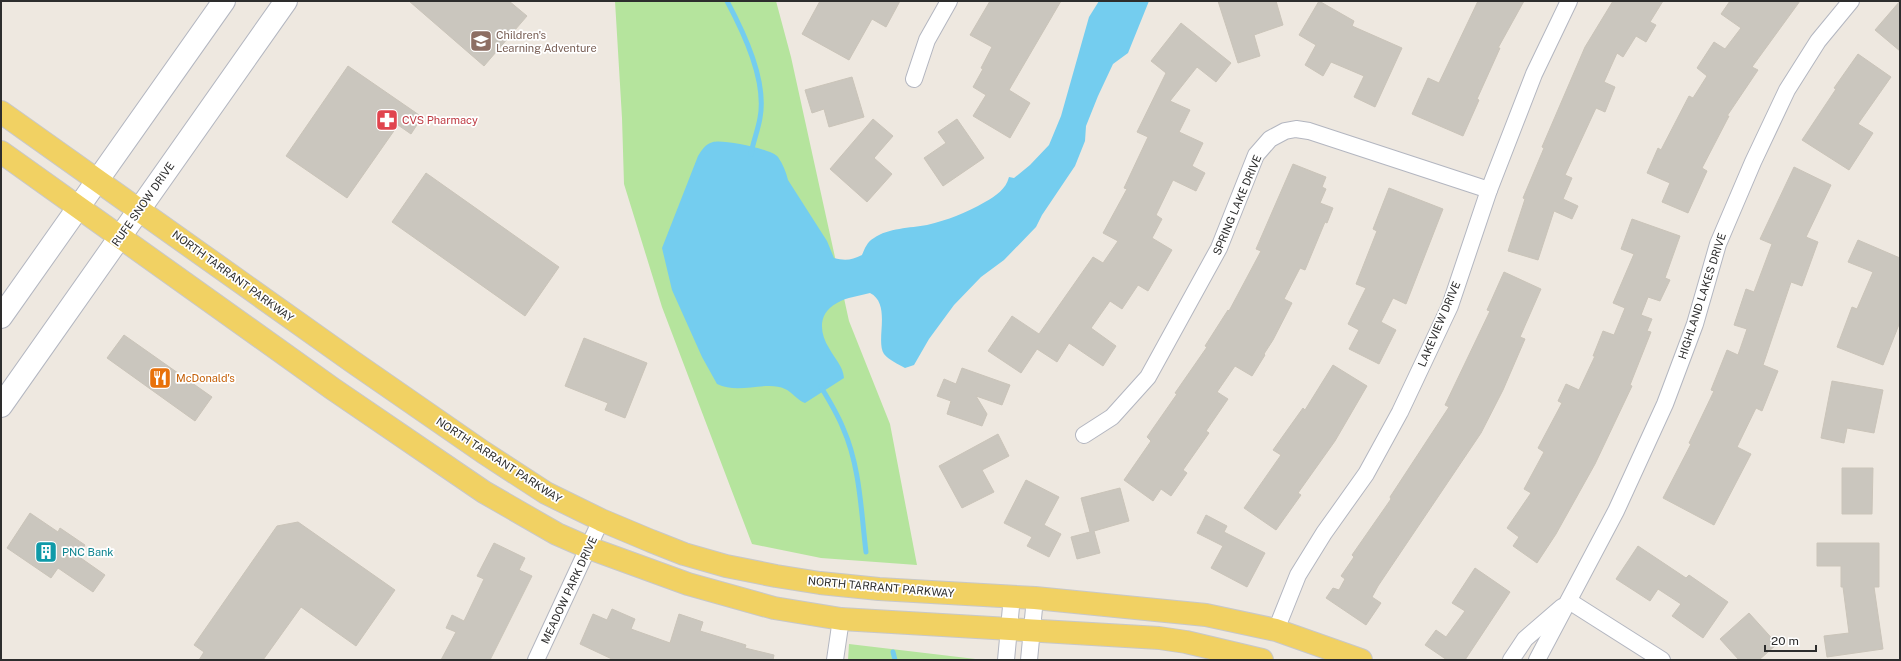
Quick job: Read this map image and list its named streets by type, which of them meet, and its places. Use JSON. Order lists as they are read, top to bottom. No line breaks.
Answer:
{"streets":{"main road":["RUFE SNOW DRIVE","NORTH TARRANT PARKWAY"],"street":["SPRING LAKE DRIVE","HIGHLAND LAKES DRIVE","LAKEVIEW DRIVE","MEADOW PARK DRIVE"]},"crossings":[["RUFE SNOW DRIVE","NORTH TARRANT PARKWAY"],["SPRING LAKE DRIVE","LAKEVIEW DRIVE"],["NORTH TARRANT PARKWAY","LAKEVIEW DRIVE"],["NORTH TARRANT PARKWAY","MEADOW PARK DRIVE"]],"places":{"school or university":["Children's Learning Adventure"],"pharmacy":["CVS Pharmacy"],"restaurant":["McDonald's"],"building":["PNC Bank"]},"scale_bar":"20 m"}
